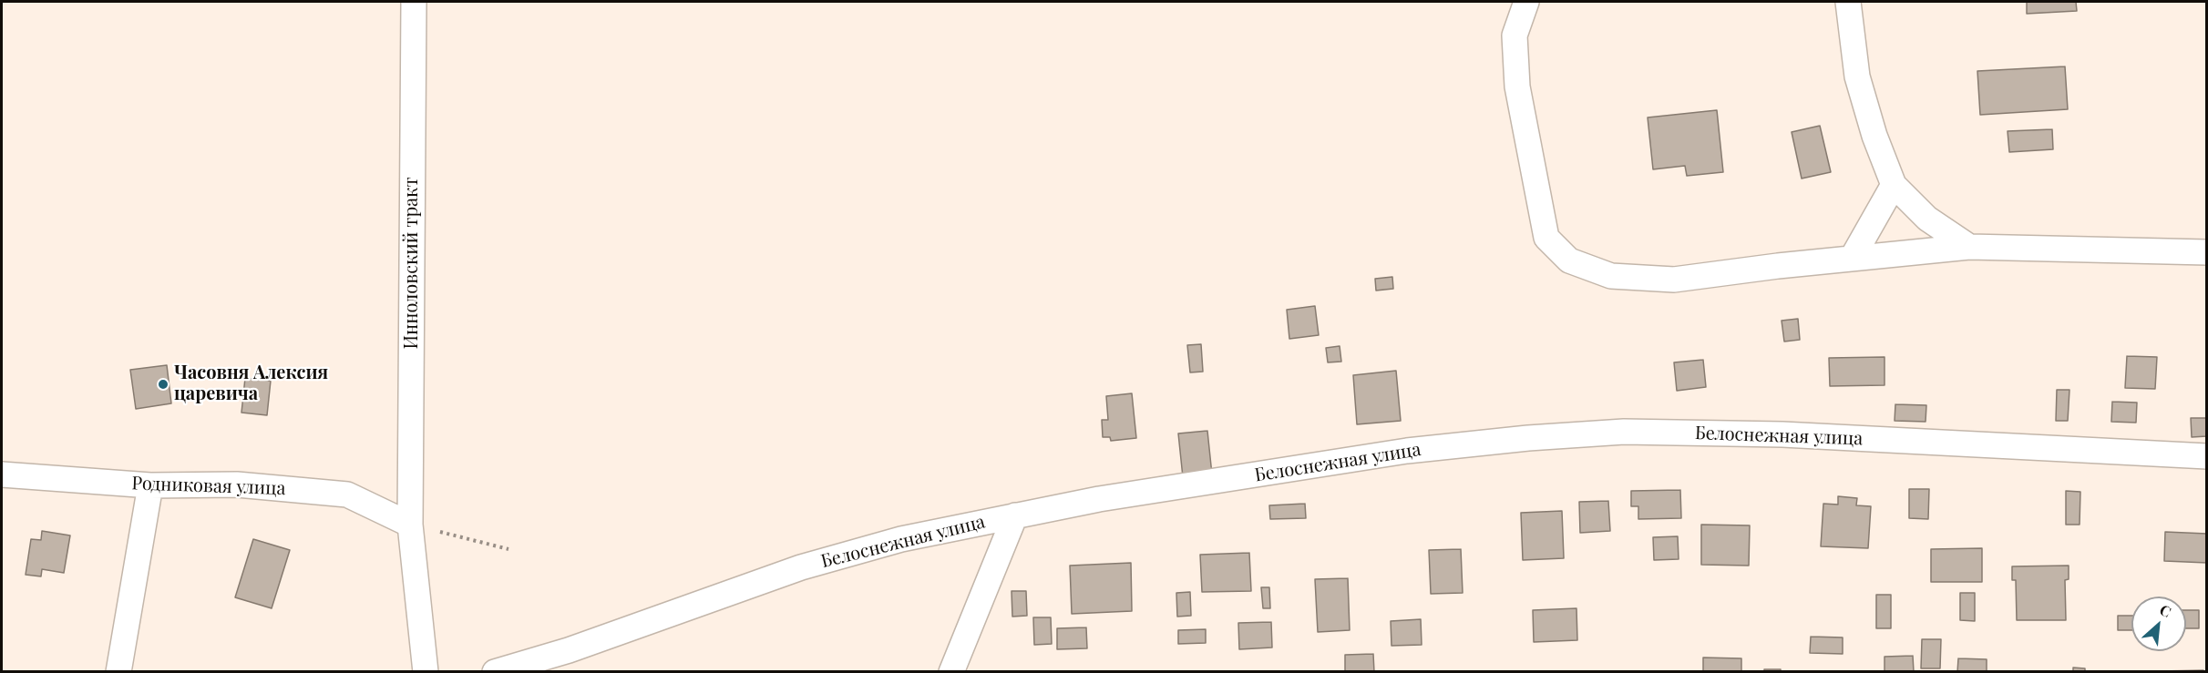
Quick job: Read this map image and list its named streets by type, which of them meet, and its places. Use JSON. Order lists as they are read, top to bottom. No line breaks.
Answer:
{"streets":{"street":["Инноловский тракт","Белоснежная улица","Родниковая улица"]},"crossings":[["Инноловский тракт","Родниковая улица"]],"places":["Часовня Алексия царевича"],"north":"top right"}
